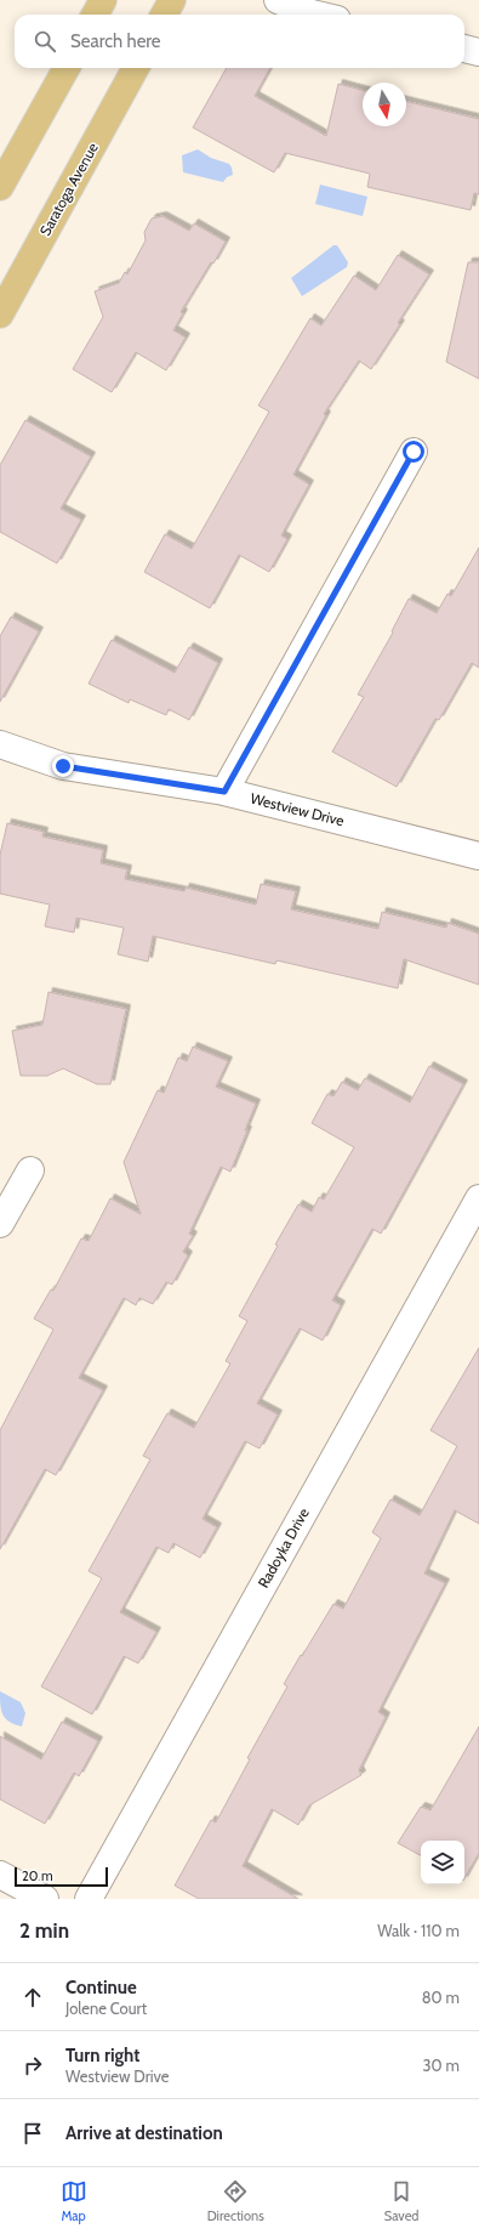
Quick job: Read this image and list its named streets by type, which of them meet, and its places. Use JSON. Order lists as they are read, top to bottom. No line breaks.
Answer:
{"streets":{"highway":["Saratoga Avenue"],"street":["Westview Drive","Radoyka Drive"]},"scale_bar":"20 m","north":"bottom","page":{"search":"Search here","scale":"20 m","heading":["2 min","Walk · 110 m"],"list":[["Continue","Jolene Court","80 m"],["Turn right","Westview Drive","30 m"],"Arrive at destination"],"nav":["Map","Directions","Saved"]}}
